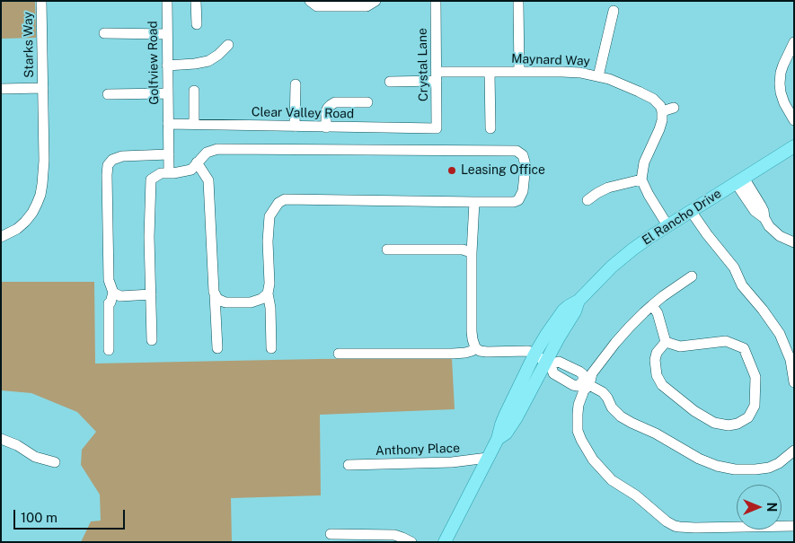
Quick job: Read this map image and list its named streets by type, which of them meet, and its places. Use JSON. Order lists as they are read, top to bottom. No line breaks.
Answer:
{"streets":{"main road":["El Rancho Drive"],"street":["Starks Way","Maynard Way","Golfview Road","Crystal Lane","Clear Valley Road","Anthony Place"]},"crossings":[["Maynard Way","Crystal Lane"],["Golfview Road","Clear Valley Road"],["Crystal Lane","Clear Valley Road"],["El Rancho Drive","Anthony Place"]],"places":["Leasing Office"],"scale_bar":"100 m","north":"right"}
